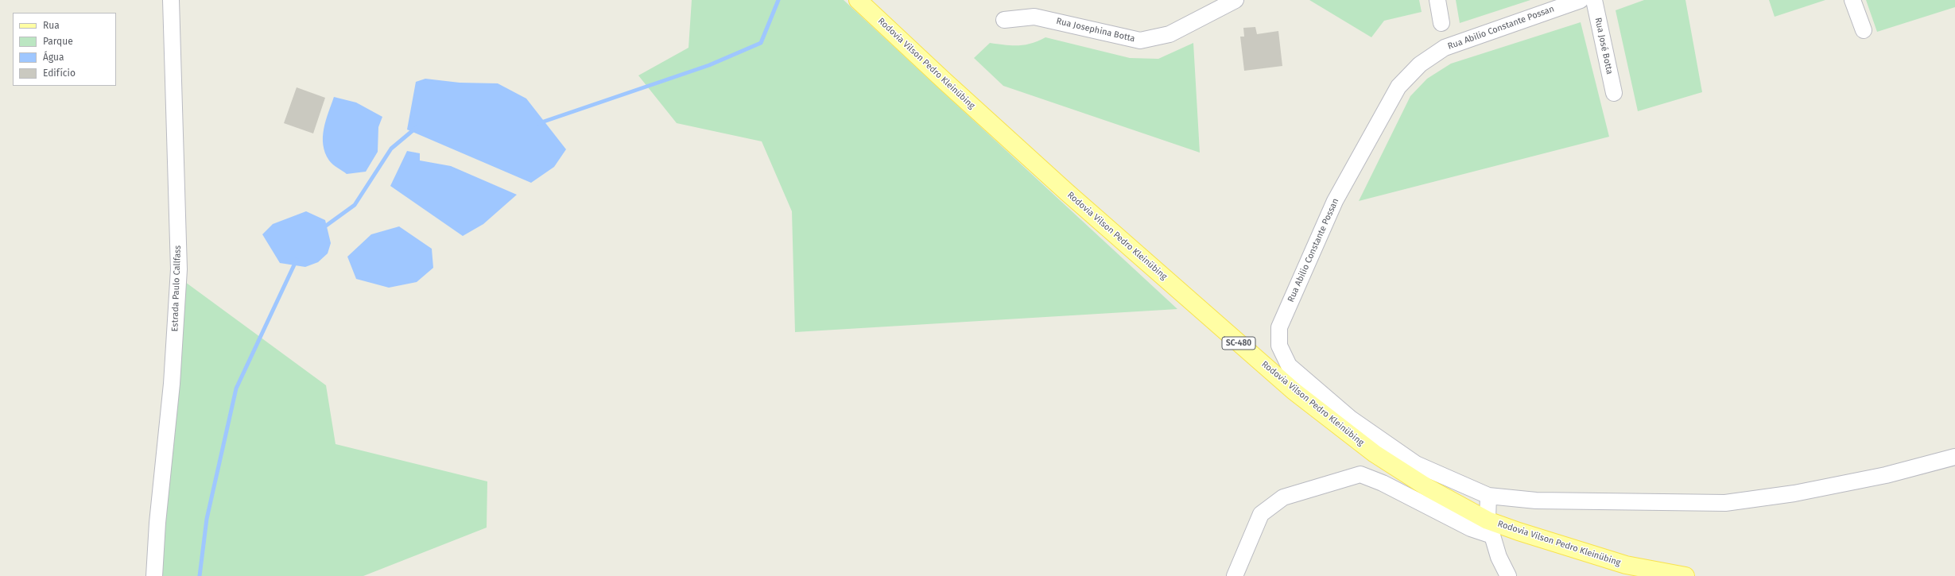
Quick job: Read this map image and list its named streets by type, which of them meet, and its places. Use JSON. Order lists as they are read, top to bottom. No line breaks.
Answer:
{"streets":{"main road":["Rodovia Vilson Pedro Kleinübing","SC-480"],"street":["Rua Abilio Constante Possan","Rua Josephina Botta","Rua José Botta","Estrada Paulo Callfass"]},"legend":["Rua","Parque","Água","Edifício"]}
